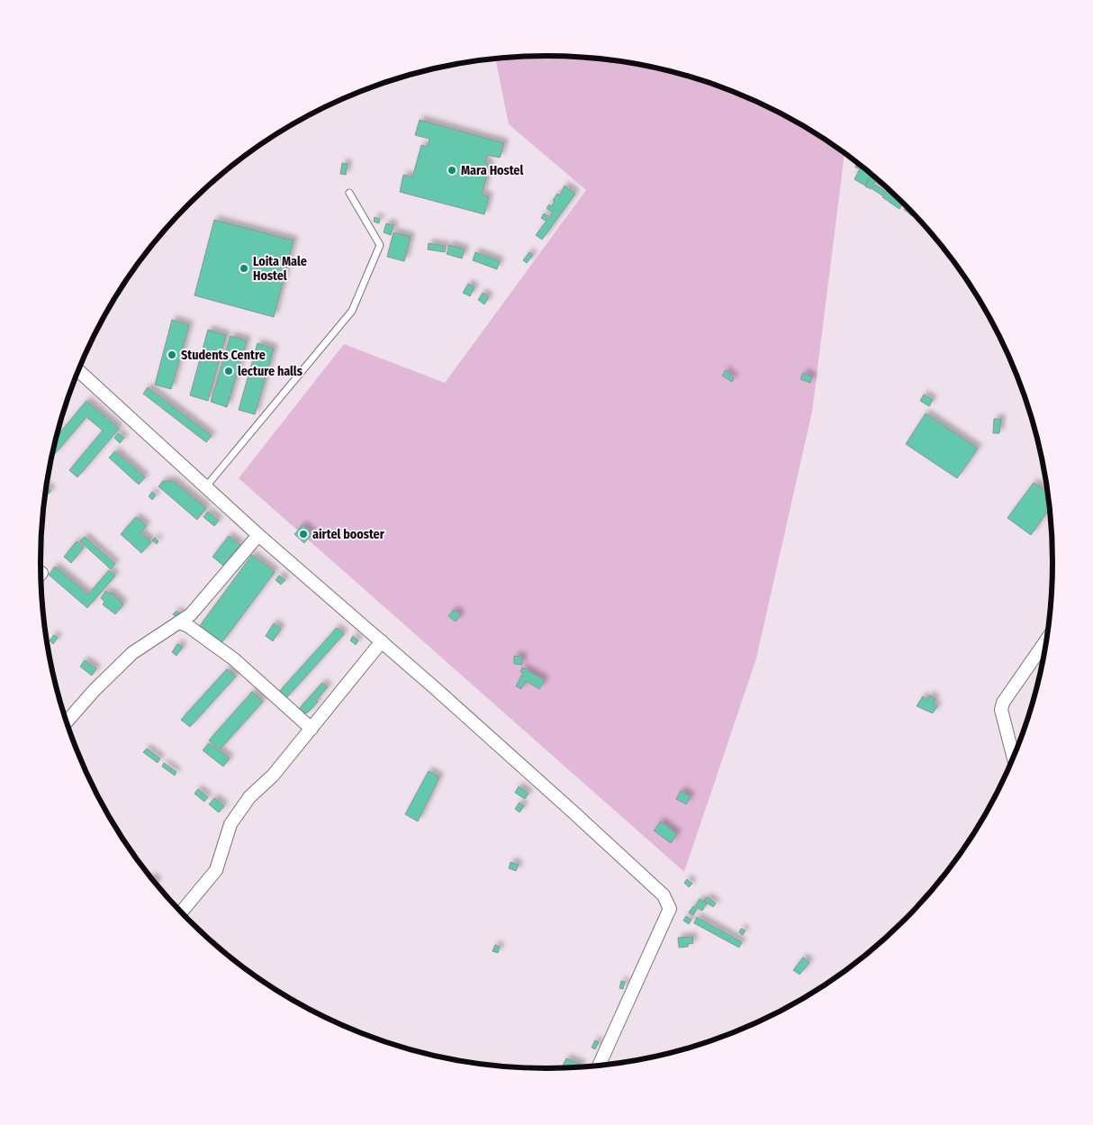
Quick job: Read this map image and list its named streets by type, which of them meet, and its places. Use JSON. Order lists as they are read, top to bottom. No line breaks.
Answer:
{"places":["Mara Hostel","Loita Male Hostel","Students Centre","lecture halls","airtel booster"]}
